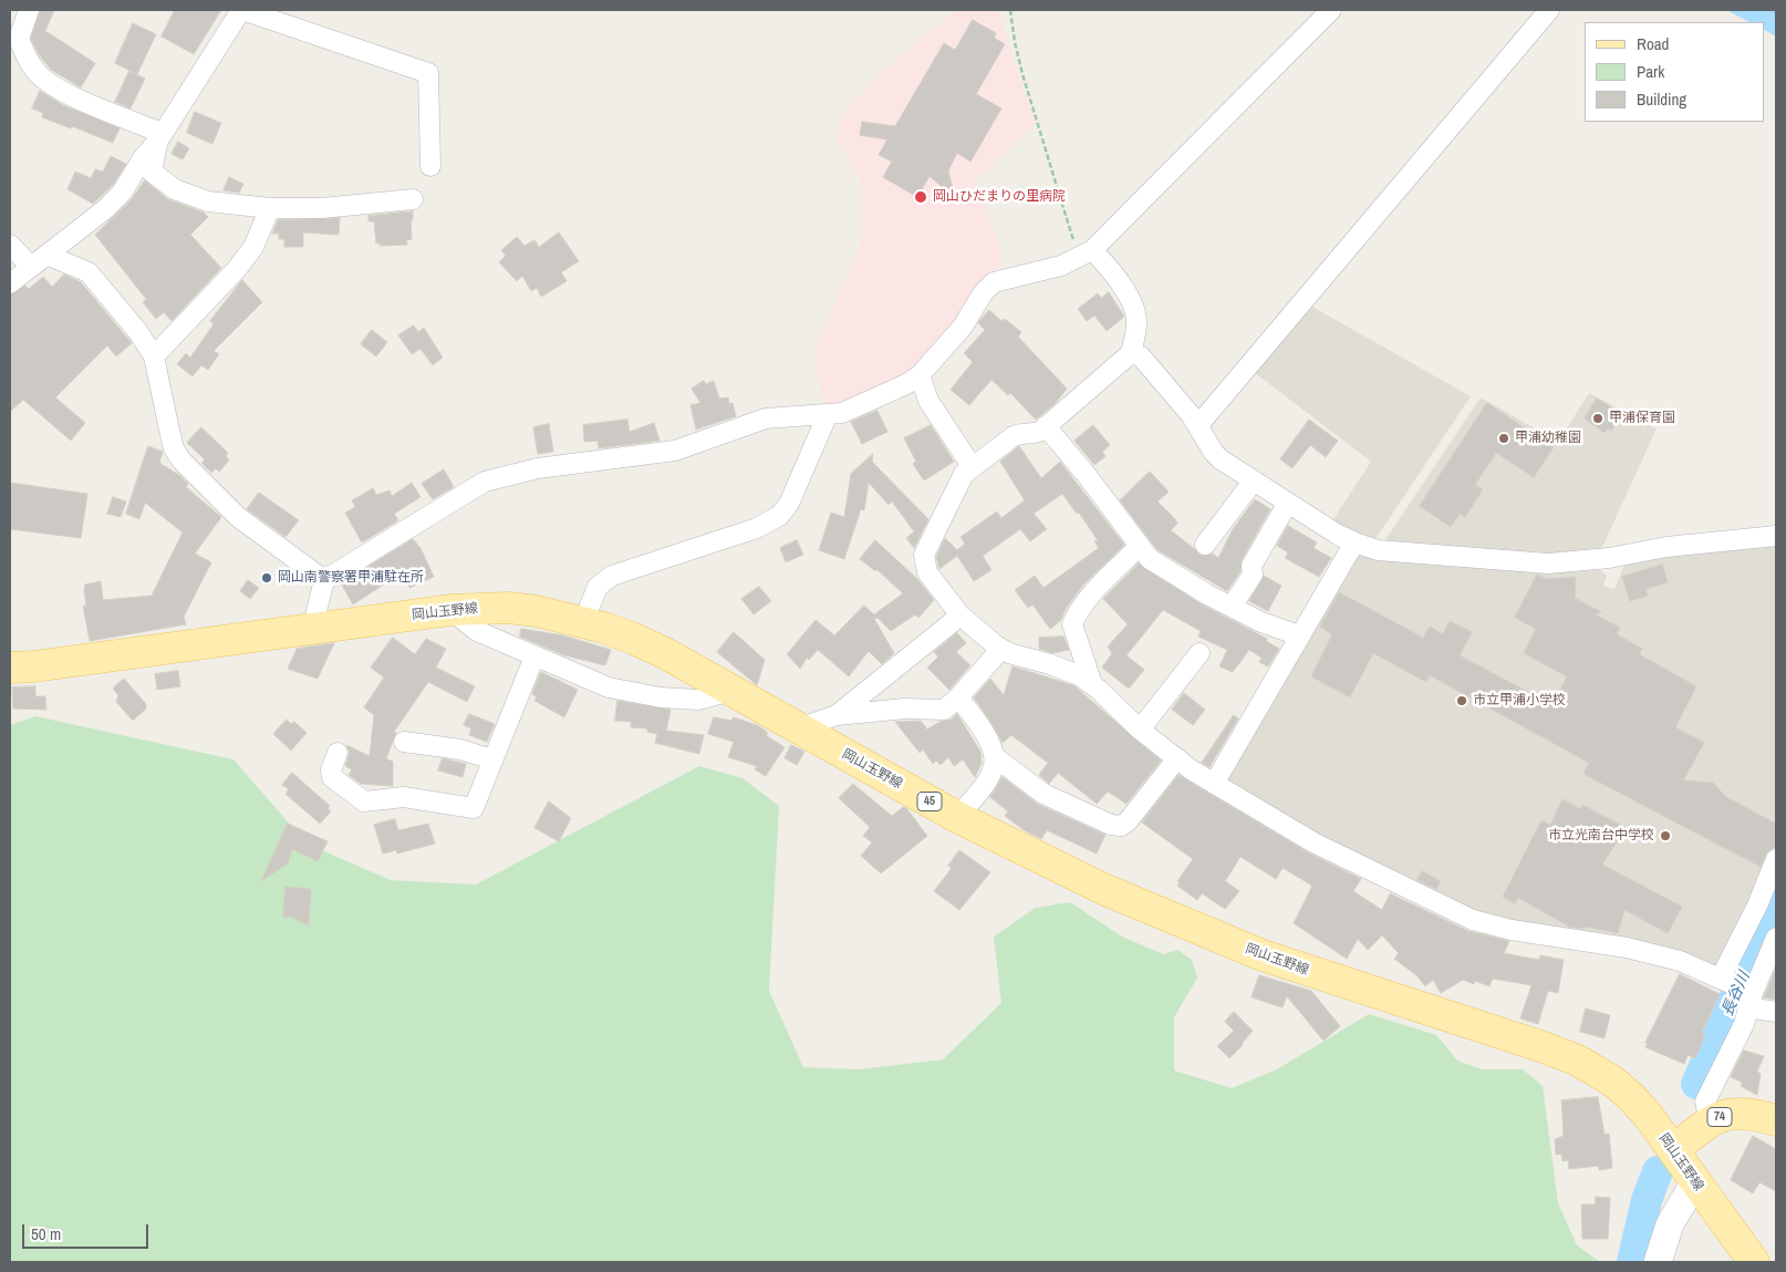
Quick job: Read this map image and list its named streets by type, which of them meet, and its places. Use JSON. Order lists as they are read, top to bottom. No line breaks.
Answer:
{"streets":{"main road":["岡山玉野線","45","74"]},"crossings":[["岡山玉野線","74"]],"water":["長谷川"],"places":["岡山ひだまりの里病院","甲浦保育園","甲浦幼稚園","岡山南警察署甲浦駐在所","市立甲浦小学校","市立光南台中学校"],"legend":["Road","Park","Building"],"scale_bar":"50 m"}
